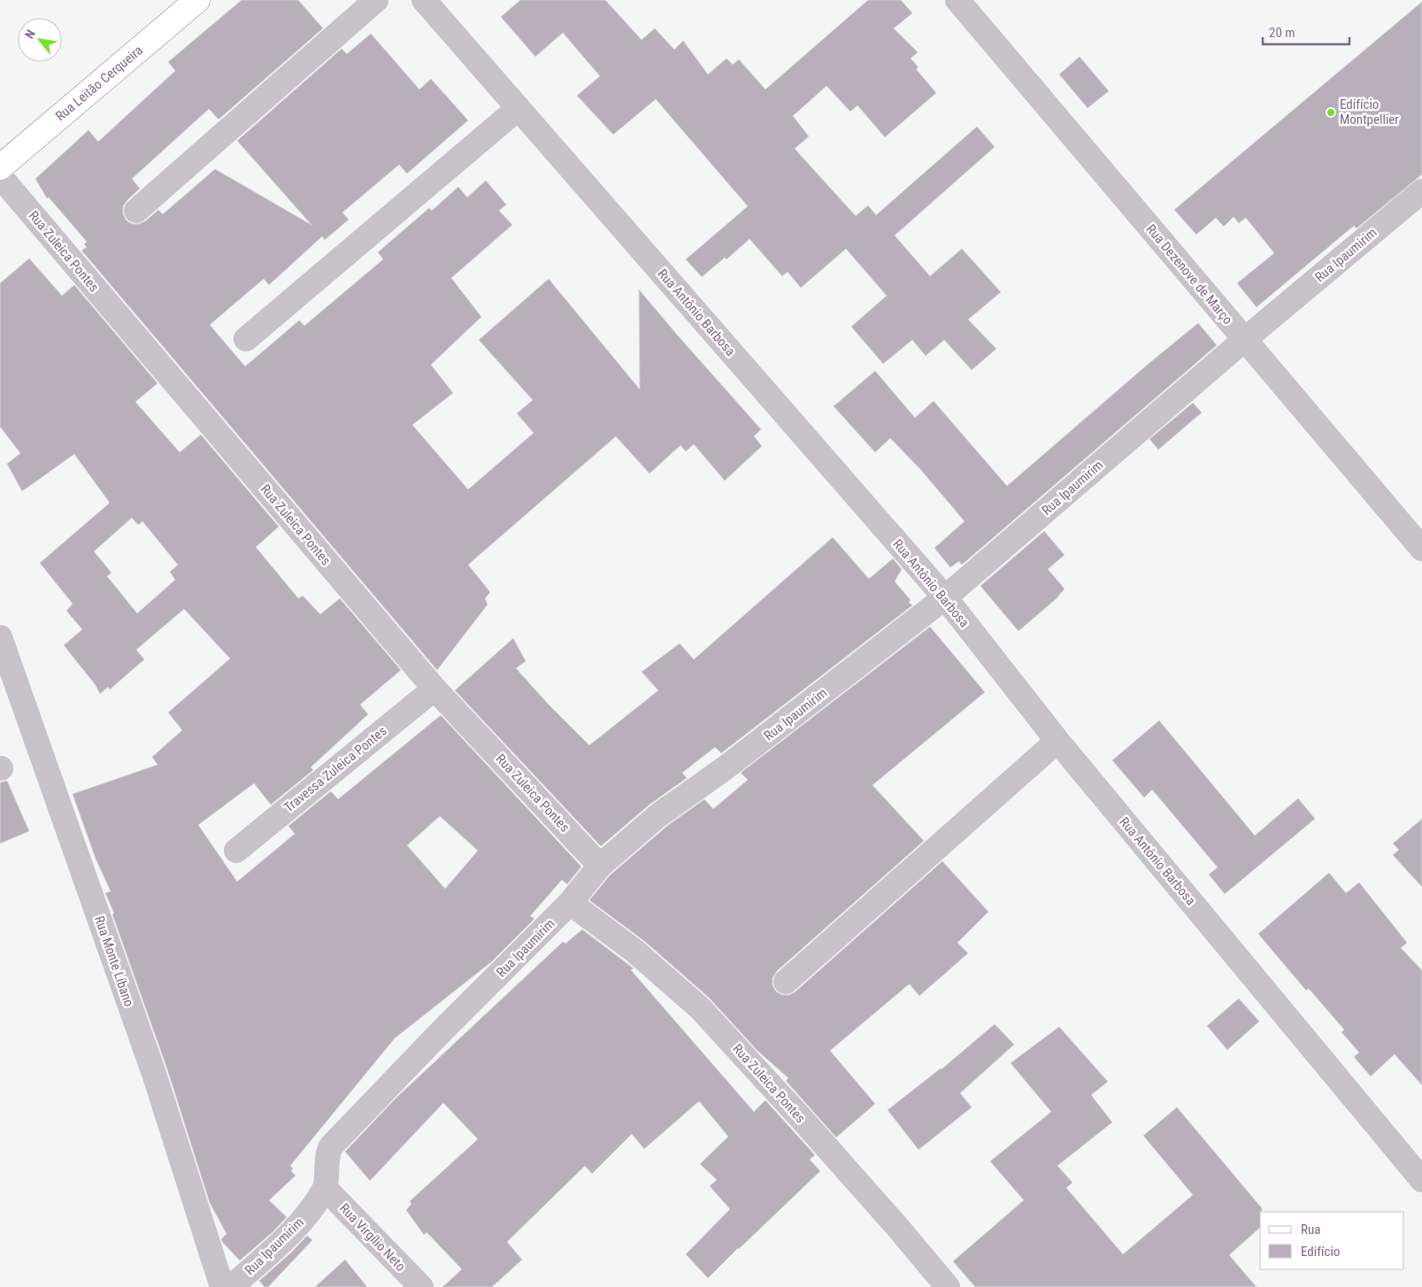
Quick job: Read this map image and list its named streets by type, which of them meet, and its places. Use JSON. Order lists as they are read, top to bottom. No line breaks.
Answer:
{"streets":{"street":["Rua Leitão Cerqueira","Rua Zuleica Pontes","Rua Ipaumirim","Rua Dezenove de Março","Rua Antônio Barbosa","Travessa Zuleica Pontes","Rua Monte Líbano","Rua Virgílio Neto"]},"crossings":[["Rua Zuleica Pontes","Rua Ipaumirim"],["Rua Zuleica Pontes","Travessa Zuleica Pontes"],["Rua Ipaumirim","Rua Dezenove de Março"],["Rua Ipaumirim","Rua Antônio Barbosa"],["Rua Ipaumirim","Rua Virgílio Neto"]],"places":["Edifício Montpellier"],"legend":["Rua","Edifício"],"scale_bar":"20 m","north":"top left"}
